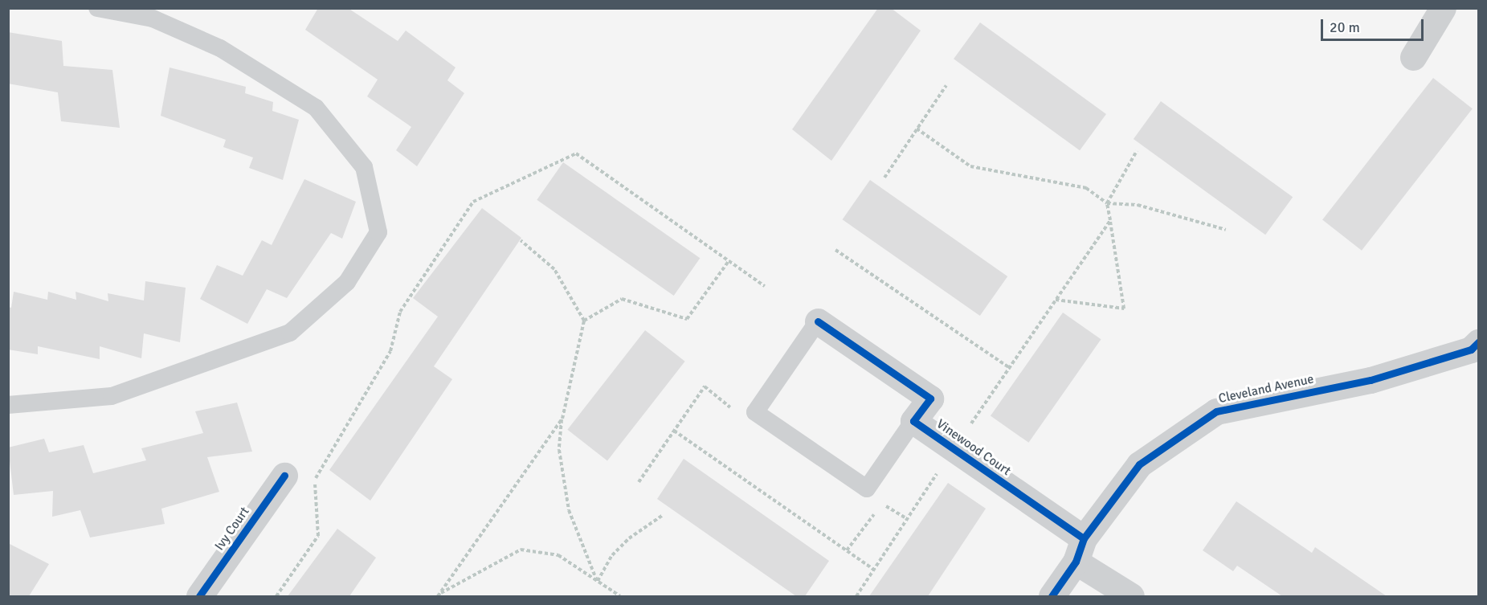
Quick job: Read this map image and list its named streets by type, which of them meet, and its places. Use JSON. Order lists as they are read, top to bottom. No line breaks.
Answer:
{"streets":{"street":["Cleveland Avenue","Vinewood Court","Ivy Court"]},"crossings":[["Cleveland Avenue","Vinewood Court"]],"scale_bar":"20 m"}
